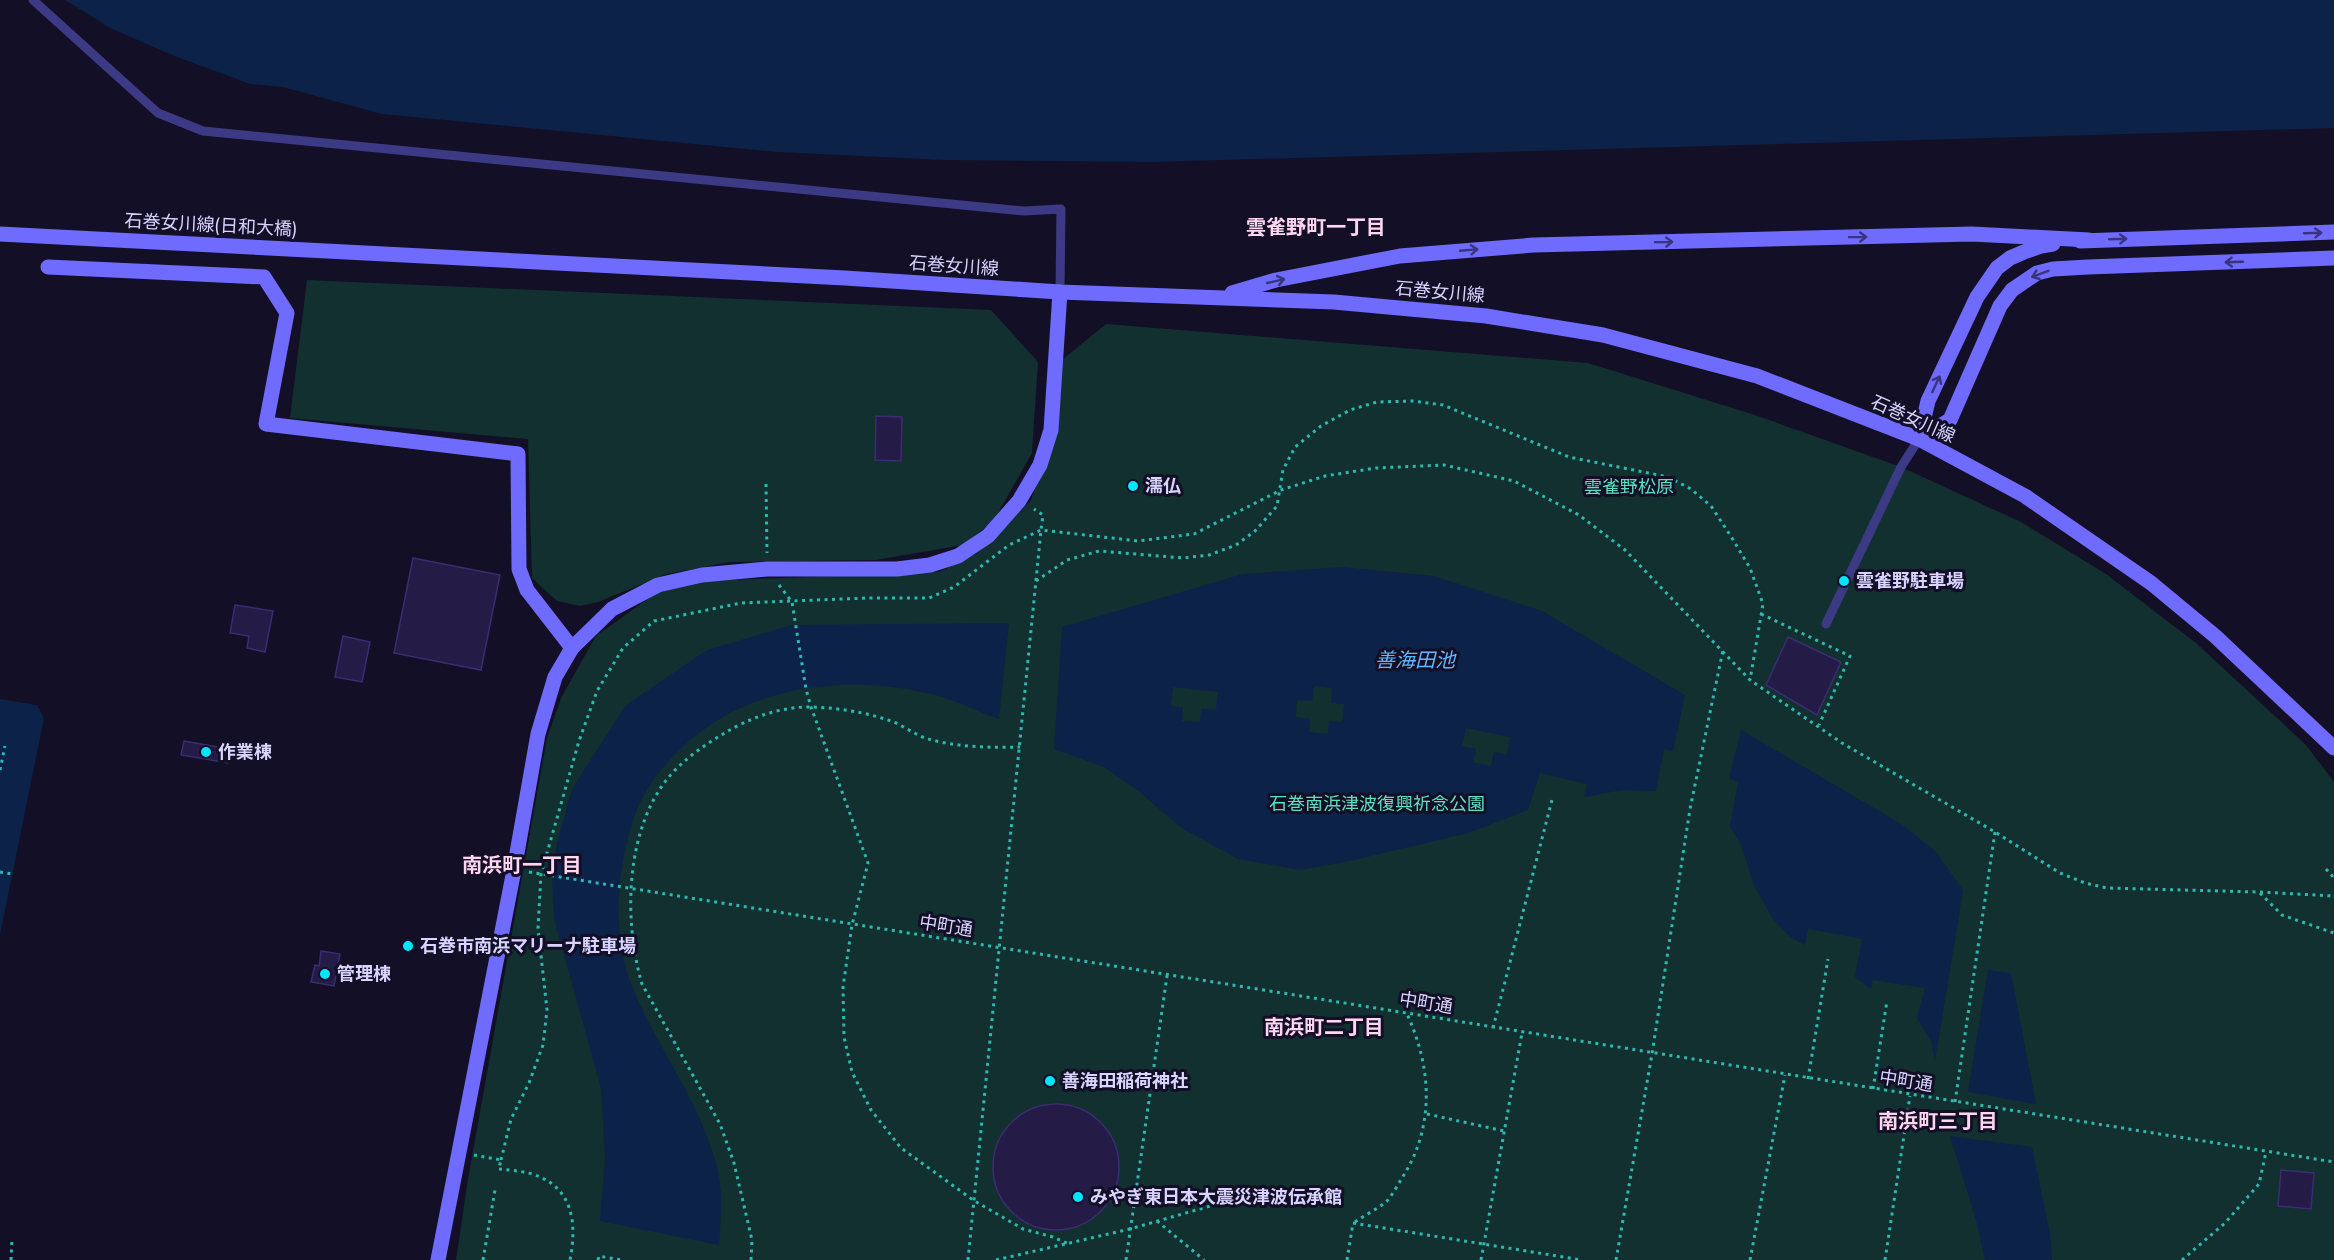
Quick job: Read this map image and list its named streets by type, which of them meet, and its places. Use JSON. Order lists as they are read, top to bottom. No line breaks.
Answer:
{"streets":{"street":["石巻女川線(日和大橋)","石巻女川線"],"path":["中町通"]},"crossings":[["石巻女川線(日和大橋)","石巻女川線"]],"districts":["雲雀野町一丁目","南浜町一丁目","南浜町二丁目","南浜町三丁目"],"water":["善海田池"],"parks":["雲雀野松原","石巻南浜津波復興祈念公園"],"places":["濡仏","雲雀野駐車場","作業棟","石巻市南浜マリーナ駐車場","管理棟","善海田稲荷神社","みやぎ東日本大震災津波伝承館"]}
